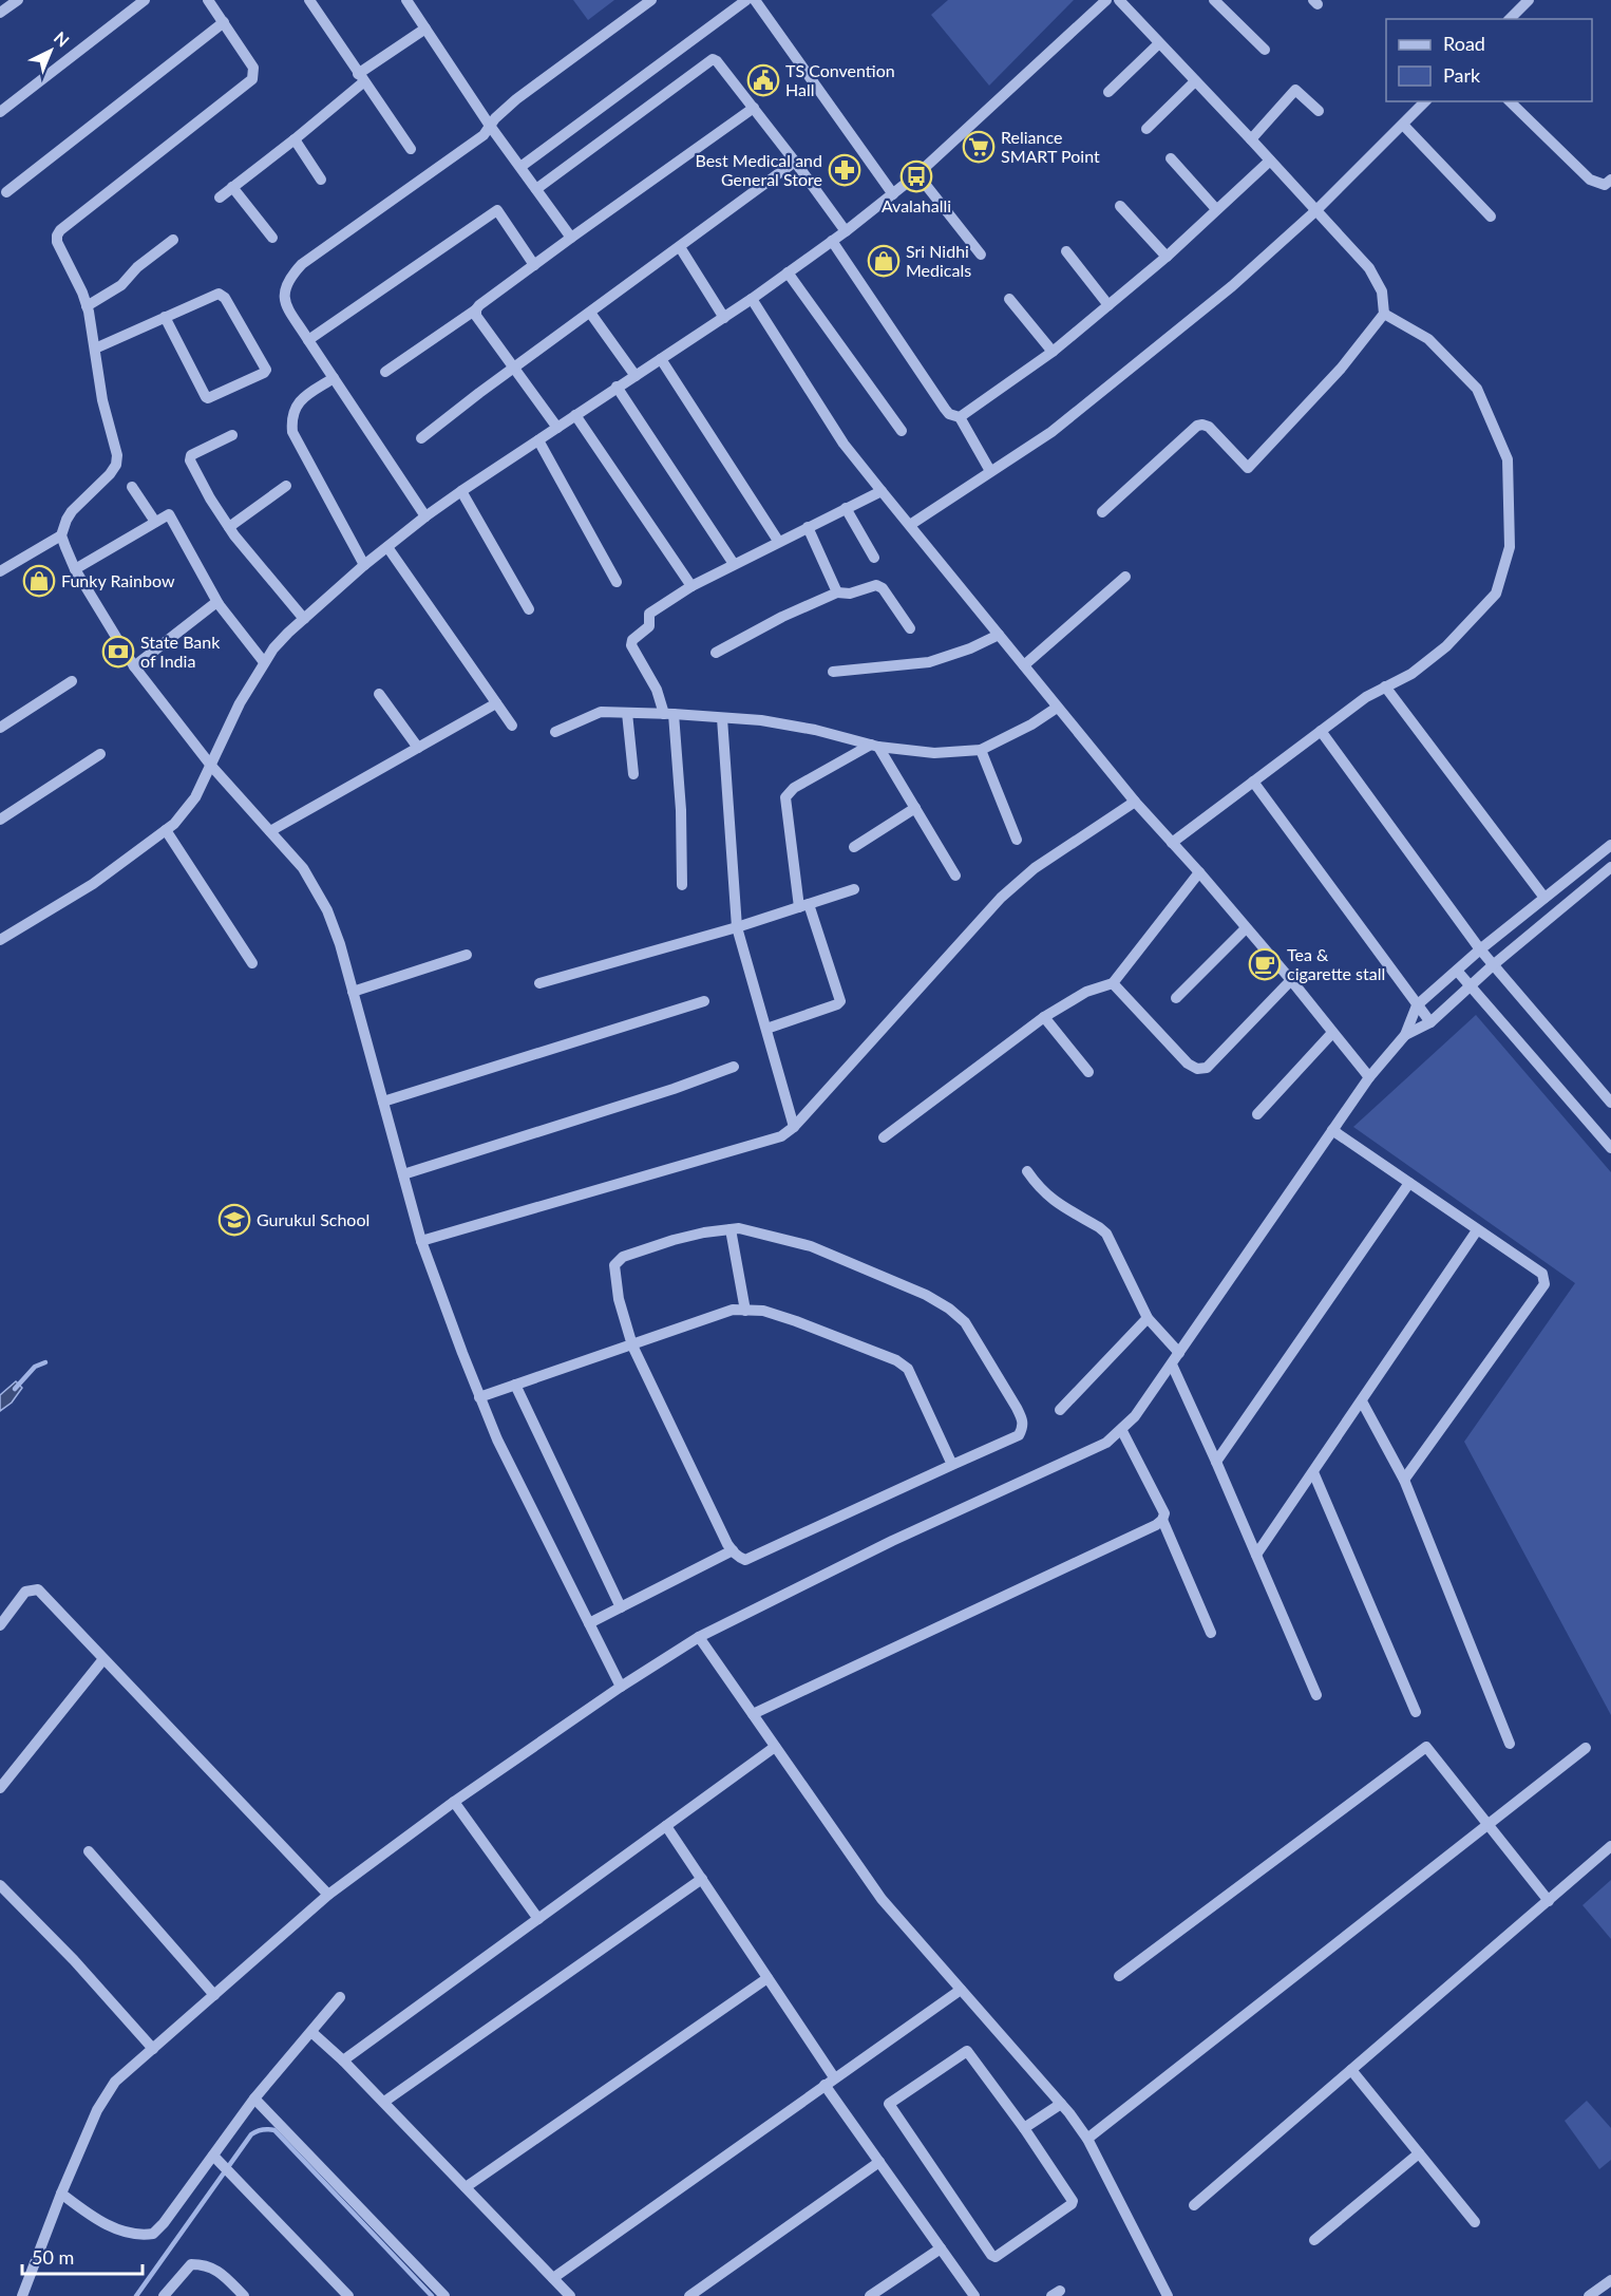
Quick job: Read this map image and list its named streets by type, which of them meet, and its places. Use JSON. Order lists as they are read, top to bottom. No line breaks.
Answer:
{"places":{"public building":["TS Convention Hall"],"supermarket":["Reliance SMART Point"],"pharmacy":["Best Medical and General Store"],"bus stop":["Avalahalli"],"shop":["Sri Nidhi Medicals","Funky Rainbow"],"bank":["State Bank of India"],"cafe":["Tea & cigarette stall"],"school or university":["Gurukul School"]},"legend":["Road","Park"],"scale_bar":"50 m","north":"top right"}
